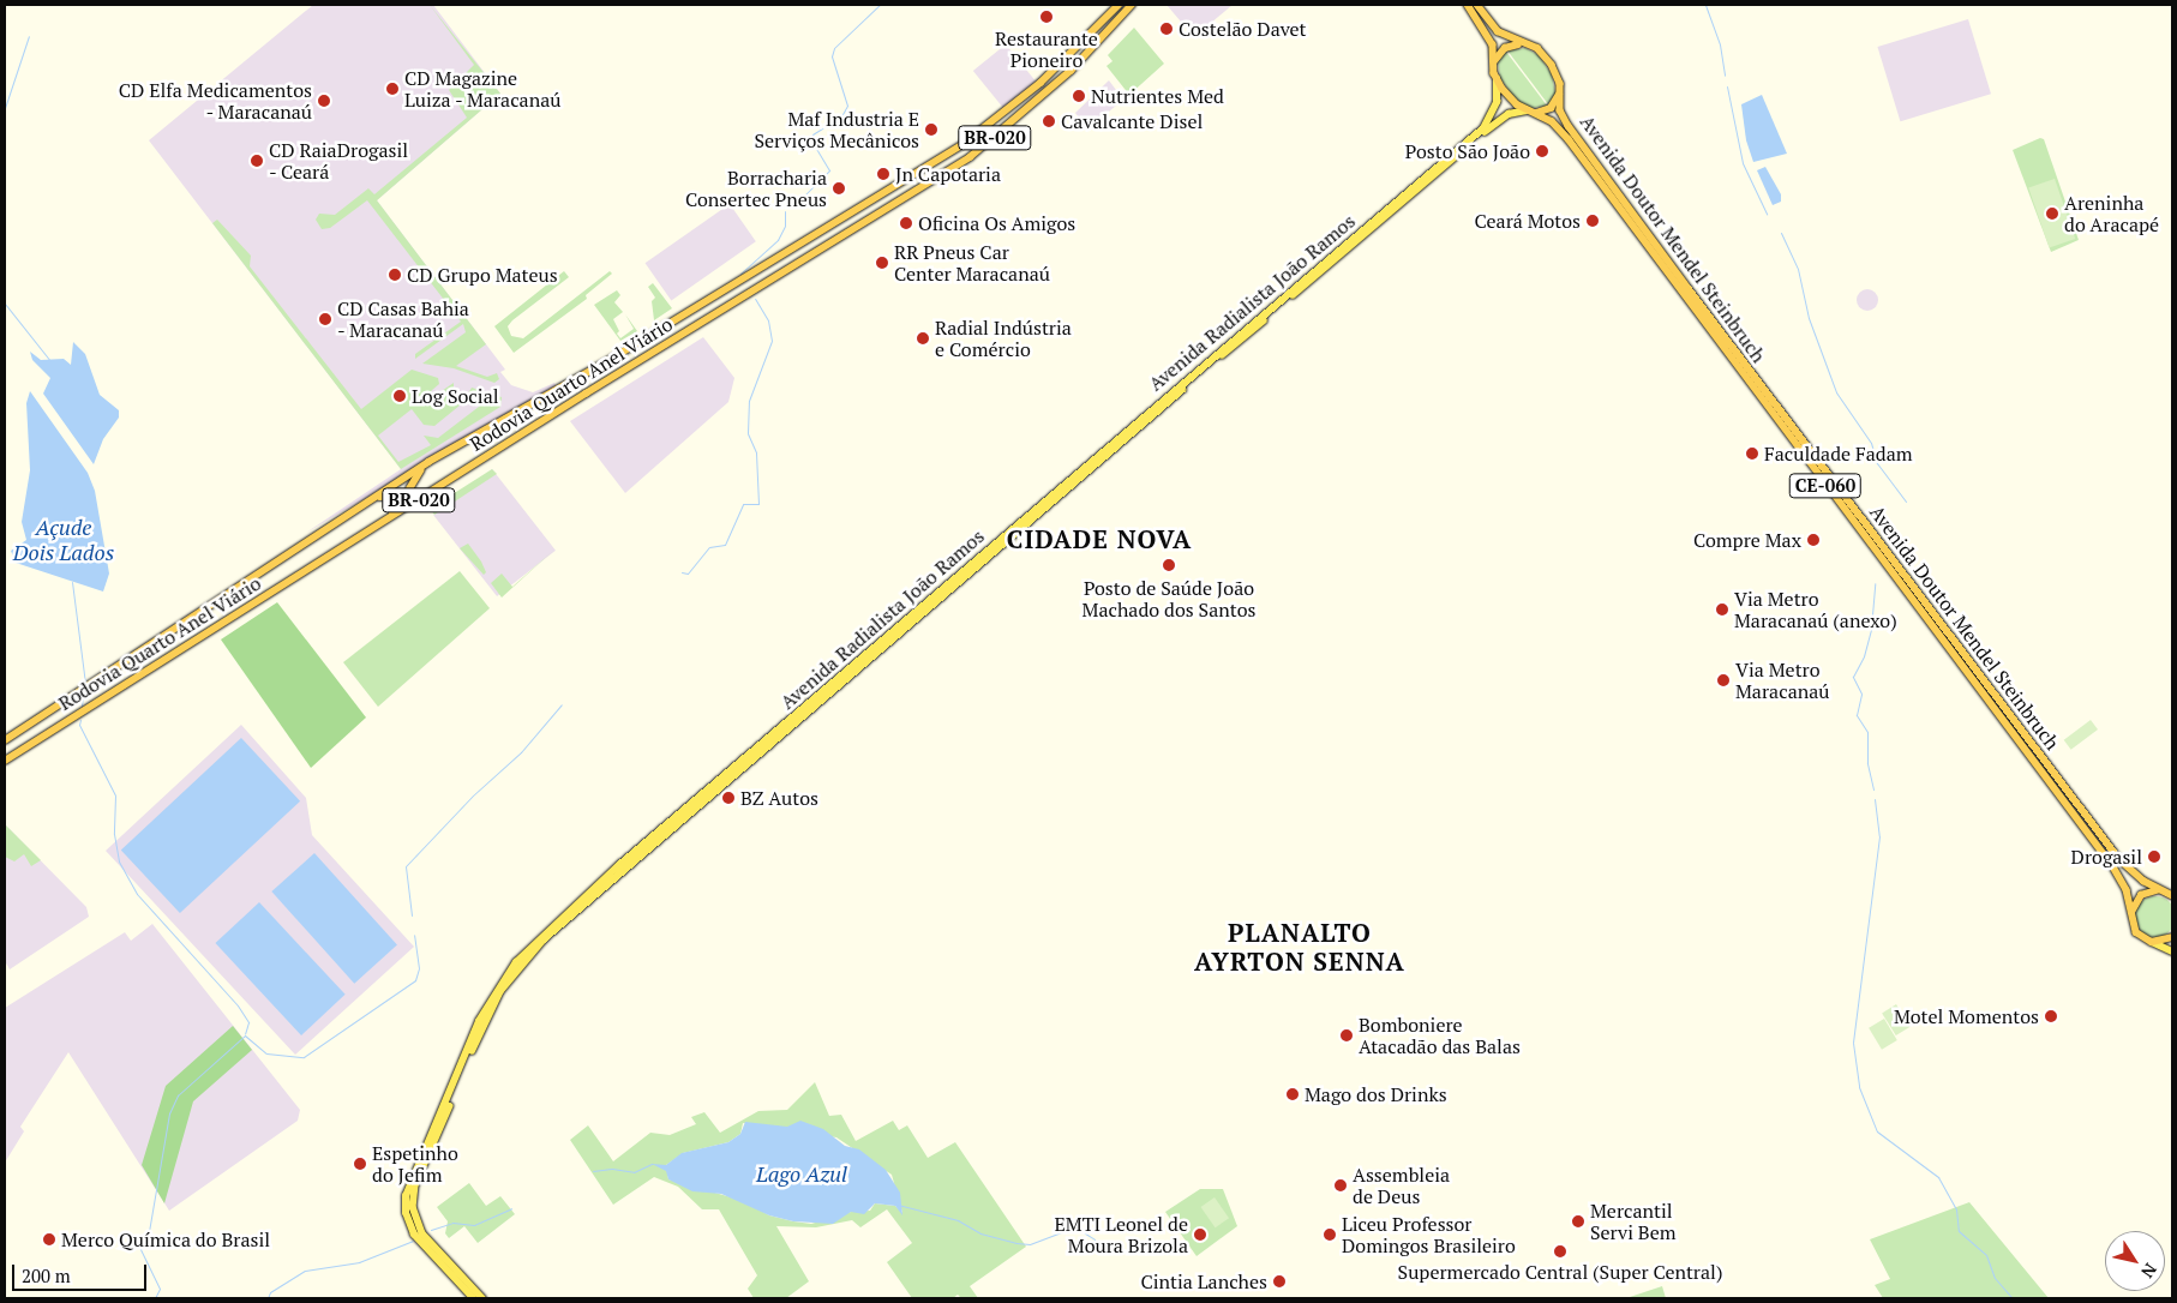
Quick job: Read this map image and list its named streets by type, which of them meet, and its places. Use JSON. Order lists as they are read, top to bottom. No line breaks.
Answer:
{"streets":{"highway":["BR-020","Avenida Doutor Mendel Steinbruch","Rodovia Quarto Anel Viário","CE-060"],"main road":["Avenida Radialista João Ramos"]},"crossings":[["Avenida Doutor Mendel Steinbruch","Avenida Radialista João Ramos"],["Avenida Doutor Mendel Steinbruch","CE-060"],["Avenida Radialista João Ramos","CE-060"]],"districts":["CIDADE NOVA","PLANALTO AYRTON SENNA"],"water":["Açude Dois Lados","Lago Azul"],"places":["Restaurante Pioneiro","Costelão Davet","CD Magazine Luiza - Maracanaú","Nutrientes Med","CD Elfa Medicamentos - Maracanaú","Cavalcante Disel","Maf Industria E Serviços Mecânicos","Posto São João","CD RaiaDrogasil - Ceará","Jn Capotaria","Borracharia Consertec Pneus","Areninha do Aracapé","Ceará Motos","Oficina Os Amigos","RR Pneus Car Center Maracanaú","CD Grupo Mateus","CD Casas Bahia - Maracanaú","Radial Indústria e Comércio","Log Social","Faculdade Fadam","Compre Max","Posto de Saúde João Machado dos Santos","Via Metro Maracanaú (anexo)","Via Metro Maracanaú","BZ Autos","Drogasil","Motel Momentos","Bomboniere Atacadão das Balas","Mago dos Drinks","Espetinho do Jefim","Assembleia de Deus","Mercantil Servi Bem","EMTI Leonel de Moura Brizola","Liceu Professor Domingos Brasileiro","Merco Química do Brasil","Supermercado Central (Super Central)","Cintia Lanches"],"scale_bar":"200 m","north":"bottom right"}
